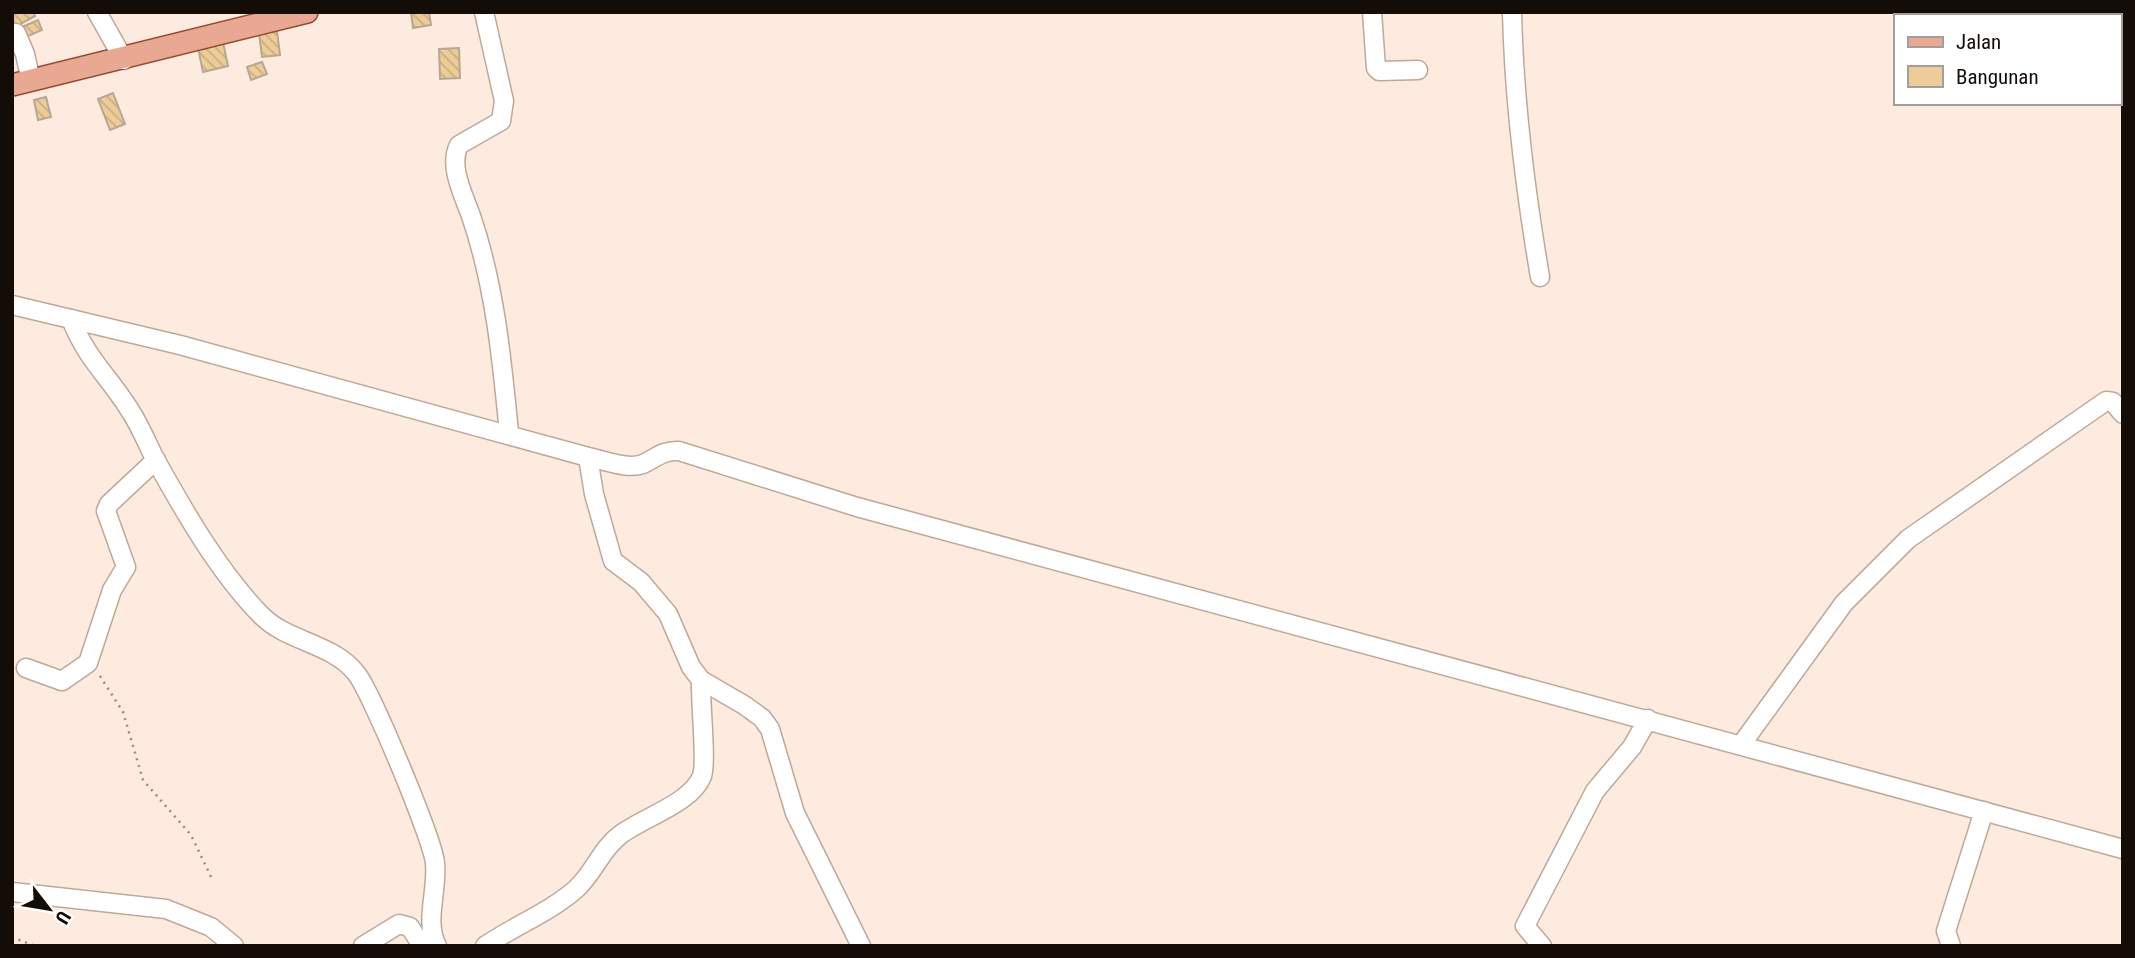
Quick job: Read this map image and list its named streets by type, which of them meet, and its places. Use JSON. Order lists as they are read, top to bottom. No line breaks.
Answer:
{"legend":["Jalan","Bangunan"],"north":"bottom right"}
